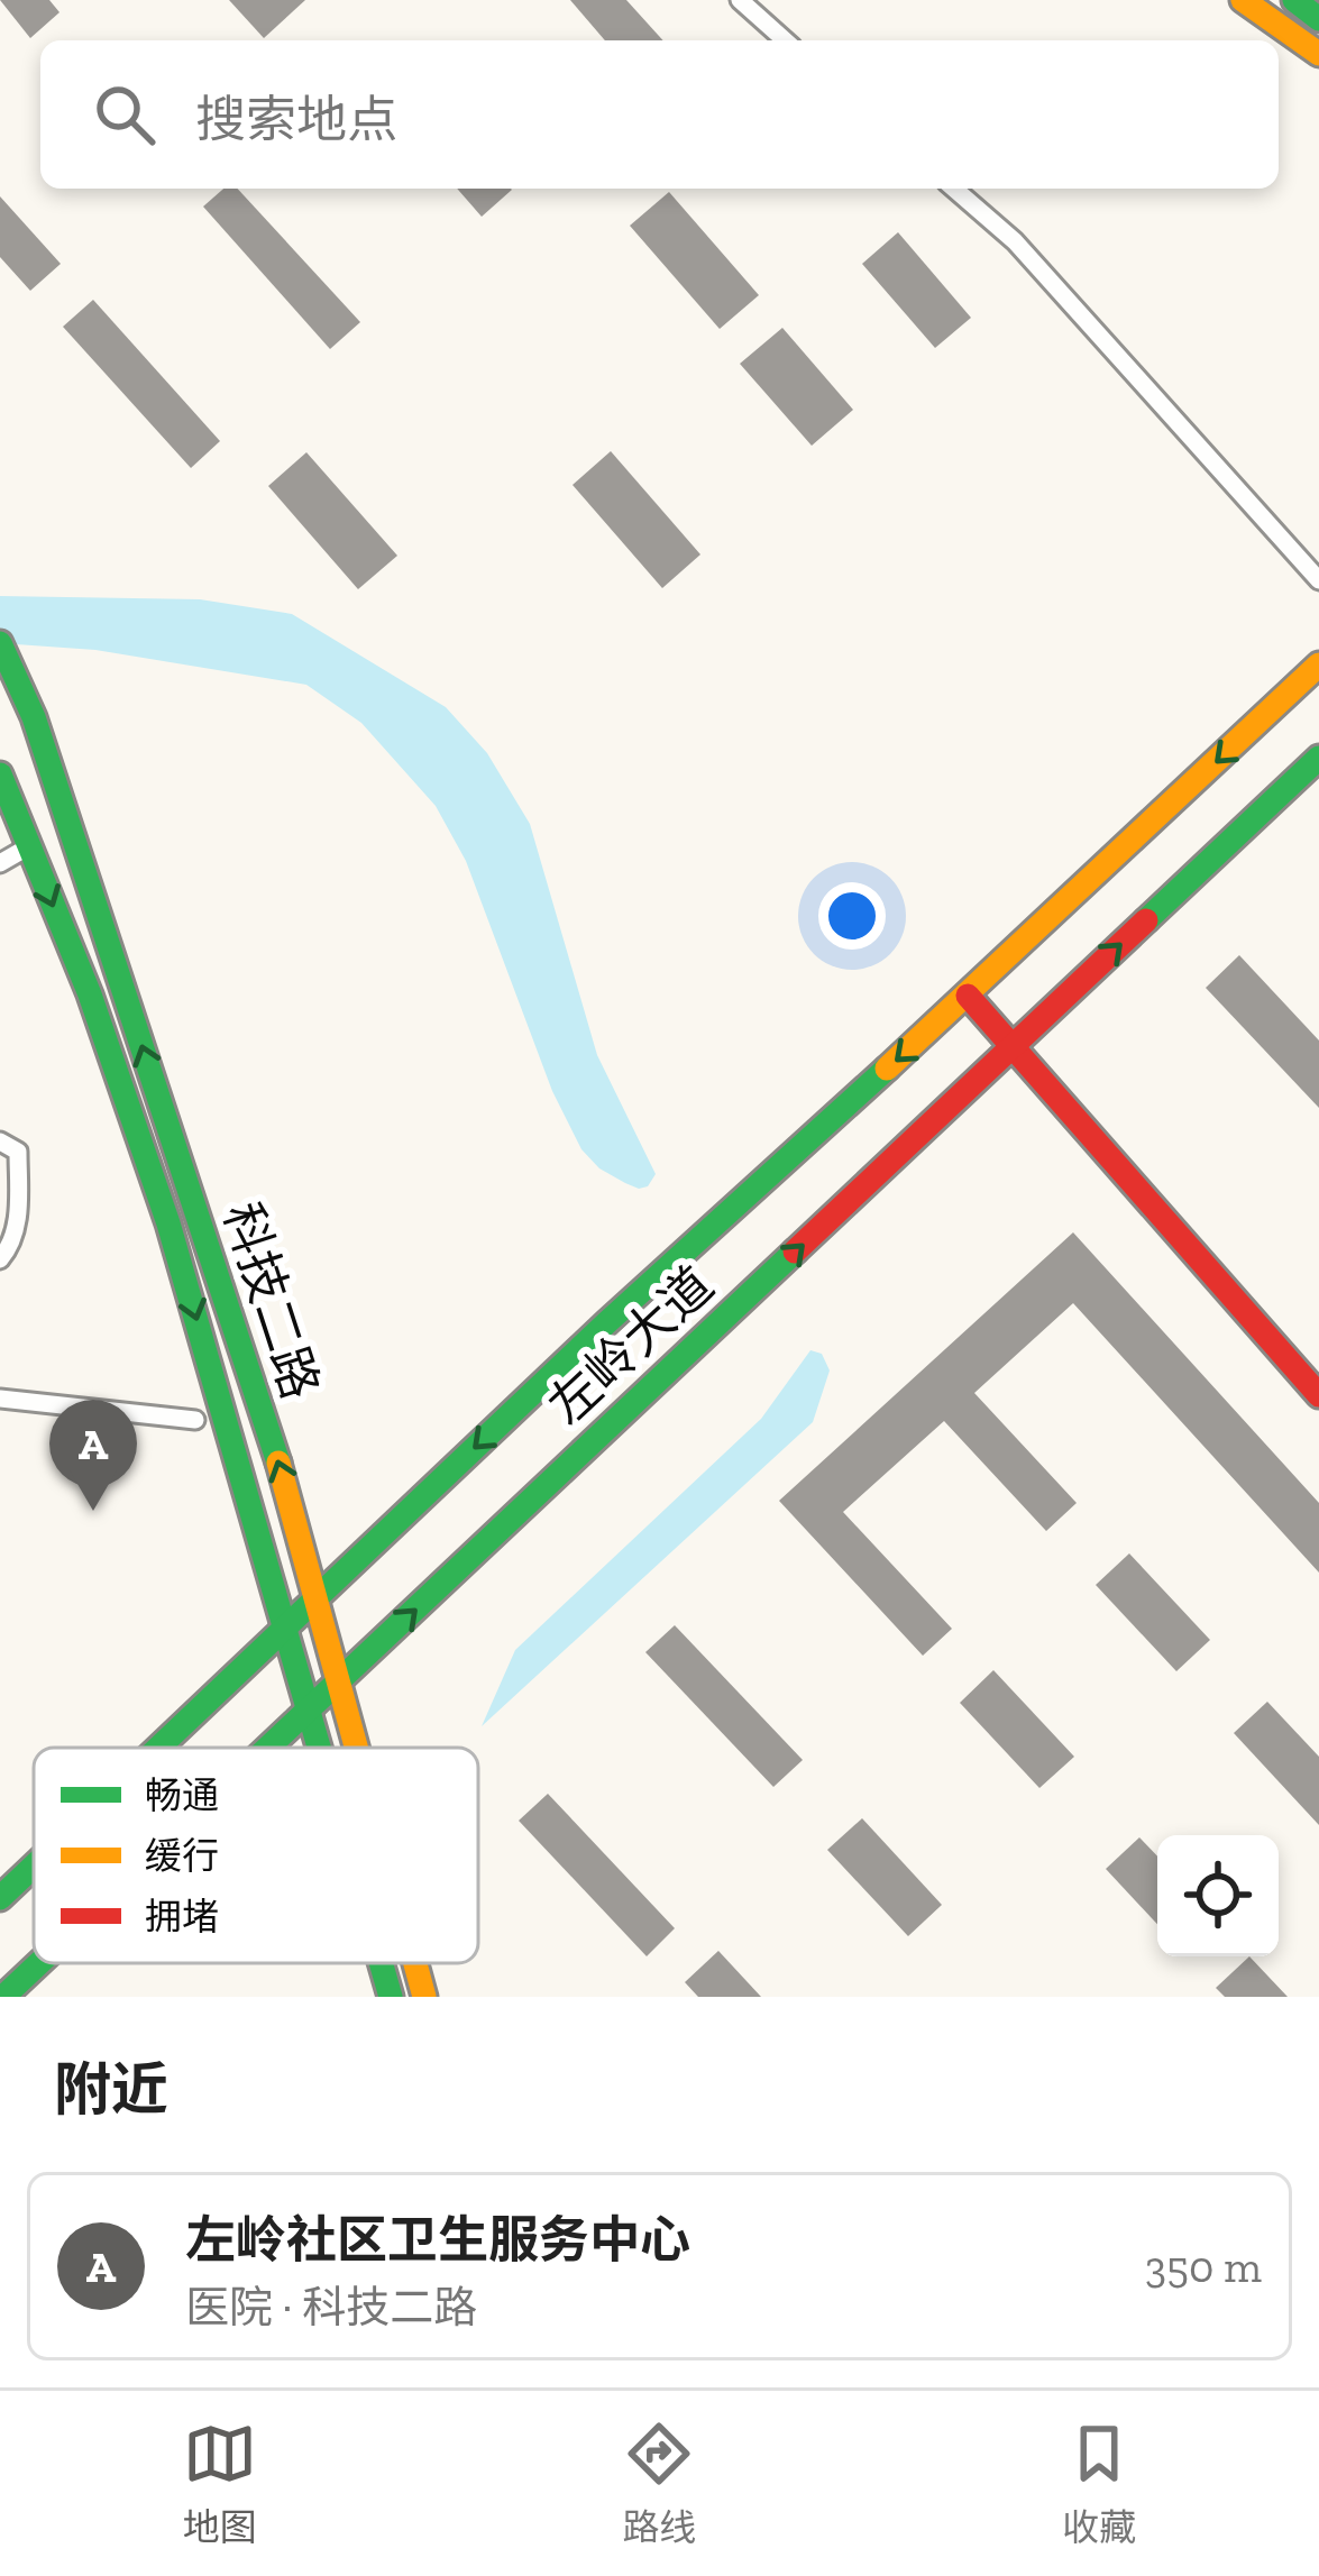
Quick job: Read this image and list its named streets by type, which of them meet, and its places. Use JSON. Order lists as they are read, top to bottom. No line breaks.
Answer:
{"streets":{"main road":["科技二路","左岭大道"]},"crossings":[["科技二路","左岭大道"]],"legend":["畅通","缓行","拥堵"],"page":{"search":"搜索地点","pins":"A","heading":"附近","list":[{"mark":"A","name":"左岭社区卫生服务中心","note":"医院 · 科技二路","value":"350 m"}],"nav":["地图","路线","收藏"]}}
